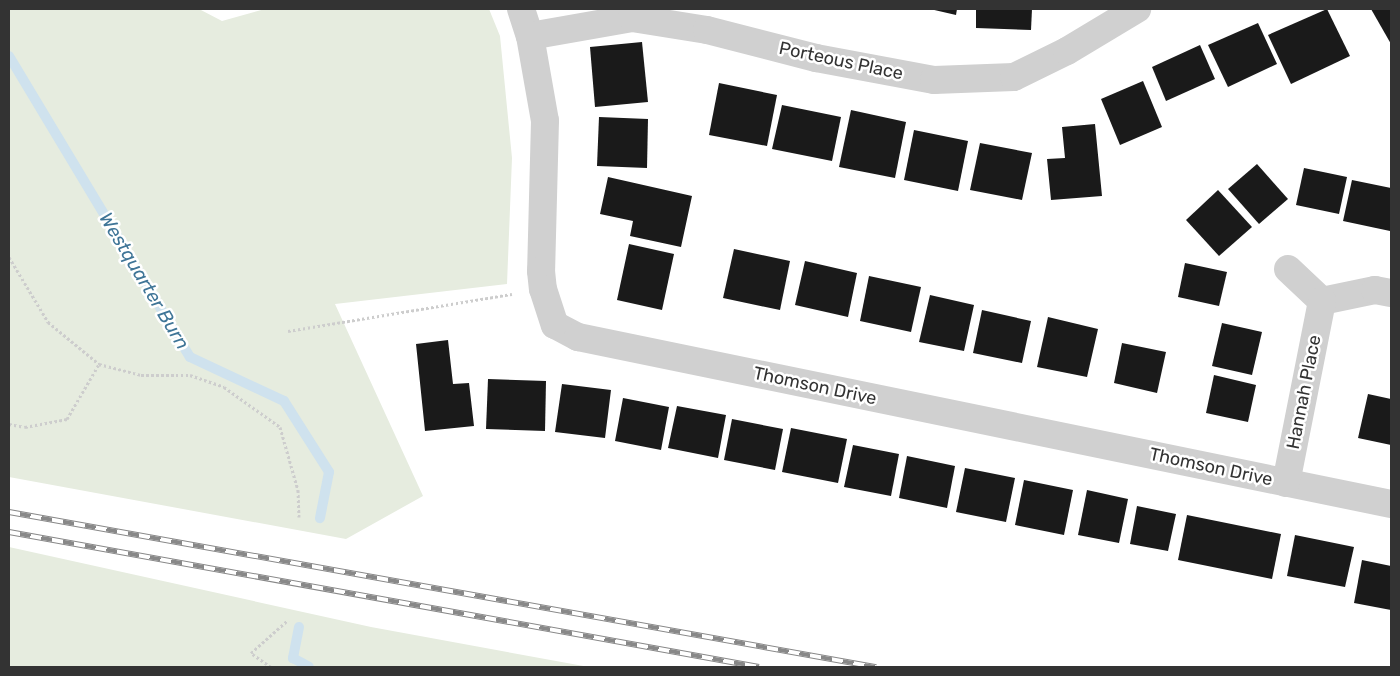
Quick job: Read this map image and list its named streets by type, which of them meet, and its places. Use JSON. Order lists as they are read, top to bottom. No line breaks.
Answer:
{"streets":{"street":["Porteous Place","Thomson Drive","Hannah Place"]},"crossings":[["Porteous Place","Thomson Drive"],["Thomson Drive","Hannah Place"]],"water":["Westquarter Burn"]}
